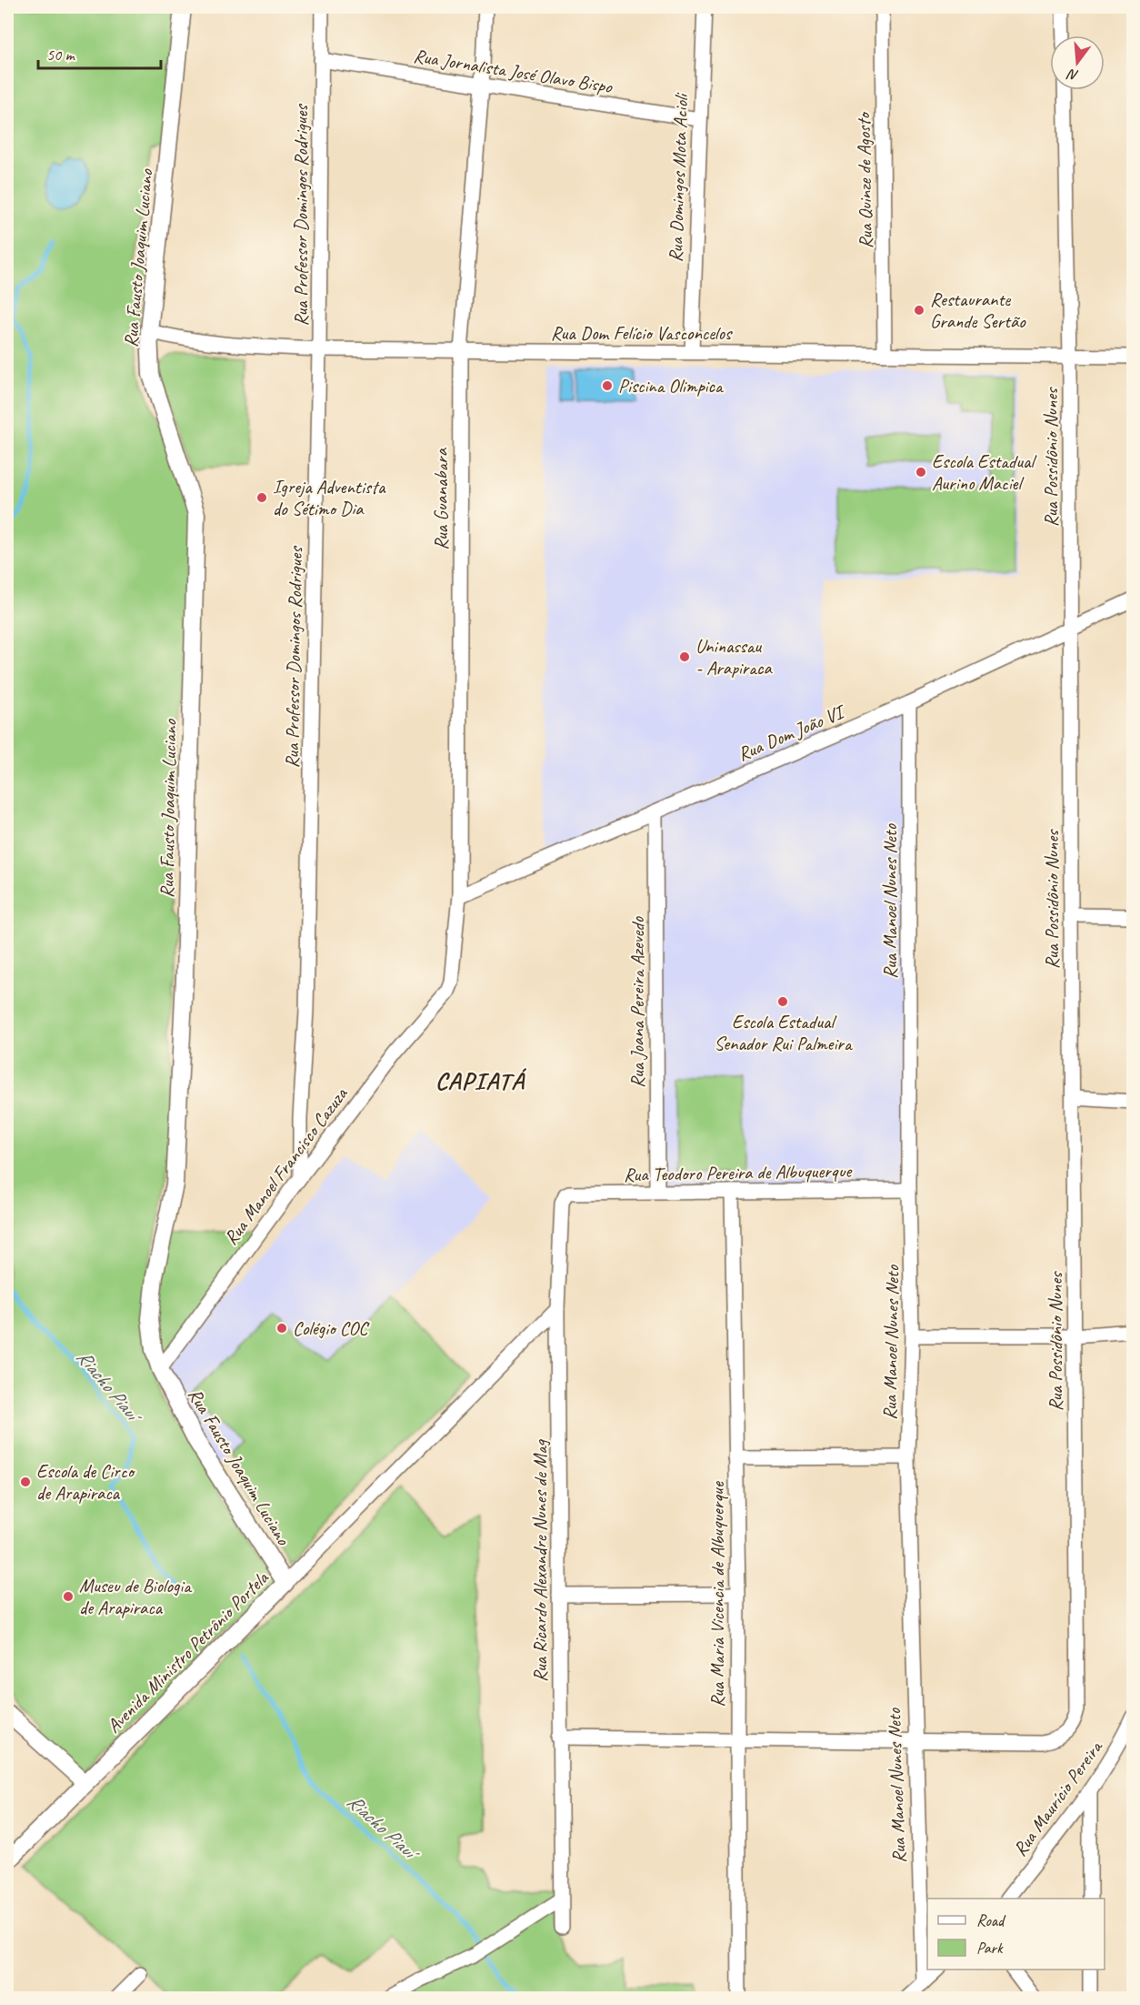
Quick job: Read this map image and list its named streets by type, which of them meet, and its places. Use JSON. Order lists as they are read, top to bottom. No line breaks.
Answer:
{"streets":{"street":["Rua Jornalista José Olavo Bispo","Rua Domingos Mota Acioli","Rua Quinze de Agosto","Rua Professor Domingos Rodrigues","Rua Fausto Joaquim Luciano","Rua Dom Felício Vasconcelos","Rua Possidônio Nunes","Rua Guanabara","Rua Dom João VI","Rua Manoel Nunes Neto","Rua Joana Pereira Azevedo","Rua Manoel Francisco Cazuza","Rua Teodoro Pereira de Albuquerque","Rua Ricardo Alexandre Nunes de Mag","Rua Maria Vicencia de Albuquerque","Avenida Ministro Petrônio Portela","Rua Maurício Pereira"]},"crossings":[["Rua Jornalista José Olavo Bispo","Rua Domingos Mota Acioli"],["Rua Jornalista José Olavo Bispo","Rua Professor Domingos Rodrigues"],["Rua Jornalista José Olavo Bispo","Rua Guanabara"],["Rua Domingos Mota Acioli","Rua Dom Felício Vasconcelos"],["Rua Quinze de Agosto","Rua Dom Felício Vasconcelos"],["Rua Professor Domingos Rodrigues","Rua Dom Felício Vasconcelos"],["Rua Professor Domingos Rodrigues","Rua Manoel Francisco Cazuza"],["Rua Fausto Joaquim Luciano","Rua Dom Felício Vasconcelos"],["Rua Fausto Joaquim Luciano","Rua Manoel Francisco Cazuza"],["Rua Fausto Joaquim Luciano","Avenida Ministro Petrônio Portela"],["Rua Dom Felício Vasconcelos","Rua Possidônio Nunes"],["Rua Dom Felício Vasconcelos","Rua Guanabara"],["Rua Possidônio Nunes","Rua Dom João VI"],["Rua Possidônio Nunes","Rua Manoel Nunes Neto"],["Rua Guanabara","Rua Dom João VI"],["Rua Guanabara","Rua Manoel Francisco Cazuza"],["Rua Dom João VI","Rua Manoel Nunes Neto"],["Rua Dom João VI","Rua Joana Pereira Azevedo"],["Rua Manoel Nunes Neto","Rua Teodoro Pereira de Albuquerque"],["Rua Joana Pereira Azevedo","Rua Teodoro Pereira de Albuquerque"],["Rua Teodoro Pereira de Albuquerque","Rua Ricardo Alexandre Nunes de Mag"],["Rua Teodoro Pereira de Albuquerque","Rua Maria Vicencia de Albuquerque"],["Rua Ricardo Alexandre Nunes de Mag","Avenida Ministro Petrônio Portela"]],"districts":["CAPIATÁ"],"water":["Riacho Piauí"],"places":["Restaurante Grande Sertão","Piscina Olimpica","Escola Estadual Aurino Maciel","Igreja Adventista do Sétimo Dia","Uninassau - Arapiraca","Escola Estadual Senador Rui Palmeira","Colégio COC","Escola de Circo de Arapiraca","Museu de Biologia de Arapiraca"],"legend":["Road","Park"],"scale_bar":"50 m","north":"bottom"}
